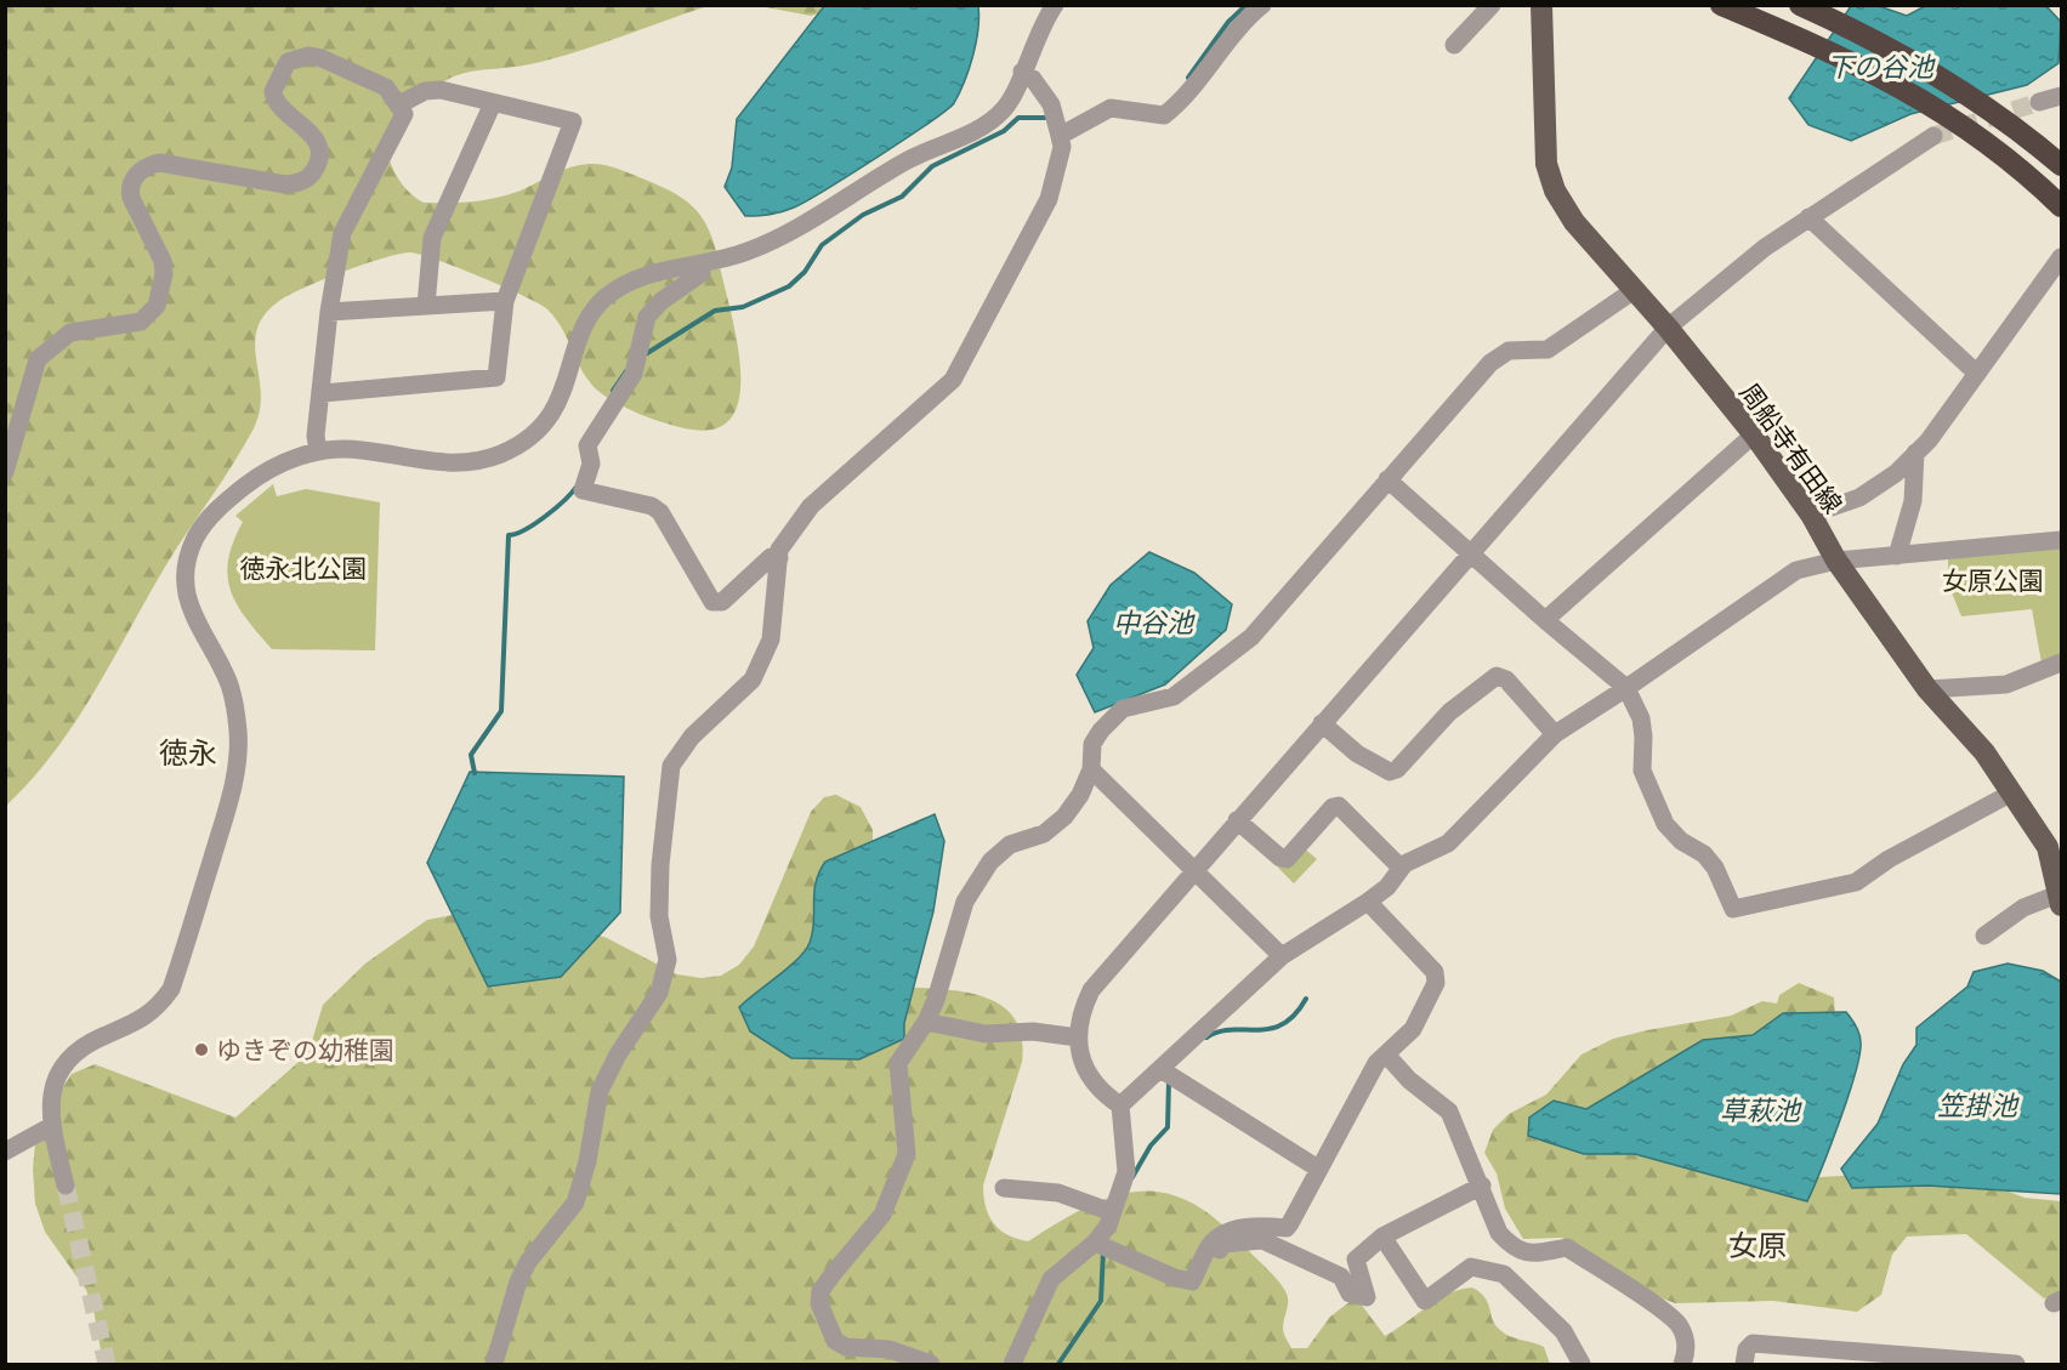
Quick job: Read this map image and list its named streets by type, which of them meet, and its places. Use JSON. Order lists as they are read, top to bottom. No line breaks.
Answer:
{"streets":{"main road":["周船寺有田線"]},"districts":["徳永","女原"],"water":["下の谷池","中谷池","笠掛池","草萩池"],"parks":["徳永北公園","女原公園"],"places":["ゆきぞの幼稚園"]}
